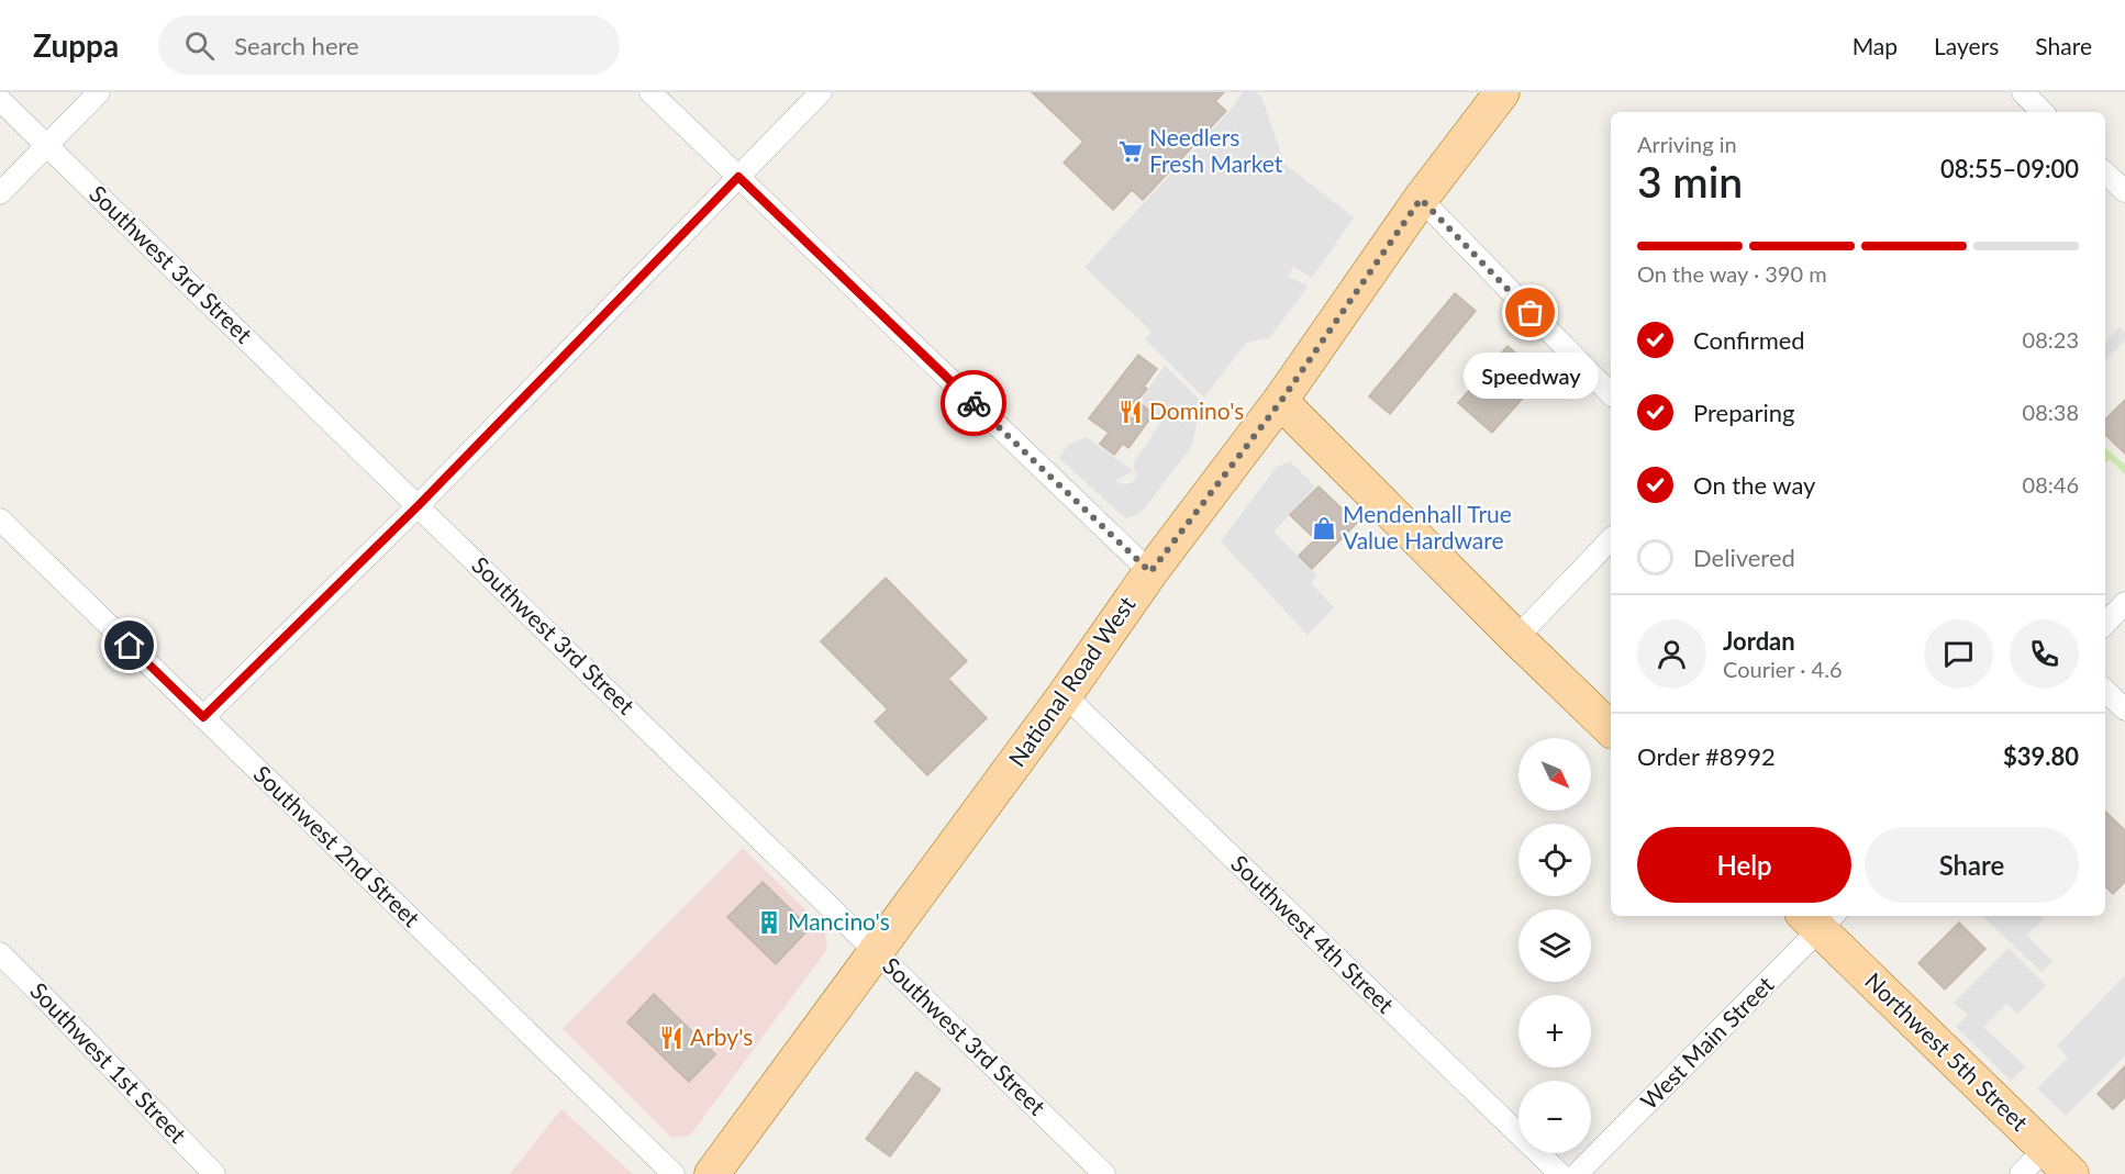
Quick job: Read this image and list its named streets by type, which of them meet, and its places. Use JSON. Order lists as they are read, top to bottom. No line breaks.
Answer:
{"streets":{"main road":["National Road West","Northwest 5th Street"],"street":["Southwest 3rd Street","Southwest 2nd Street","Southwest 4th Street","West Main Street","Southwest 1st Street"]},"crossings":[["Southwest 3rd Street","National Road West"],["National Road West","Southwest 4th Street"],["West Main Street","Northwest 5th Street"]],"places":{"supermarket":["Needlers Fresh Market"],"other":["Speedway"],"restaurant":["Domino's","Arby's"],"shop":["Mendenhall True Value Hardware"],"building":["Mancino's"]},"north":"bottom right","page":{"header":"Zuppa","search":"Search here","nav":["Map","Layers","Share"],"heading":["3 min","Arriving in","08:55–09:00"],"panel":["Jordan","Courier · 4.6","Order #8992","$39.80"],"bar":"On the way · 390 m","list":[["Confirmed","08:23"],["Preparing","08:38"],["On the way","08:46"],"Delivered"],"bubble":"Speedway","map_buttons":["+","−"],"buttons":["Help","Share"]}}
